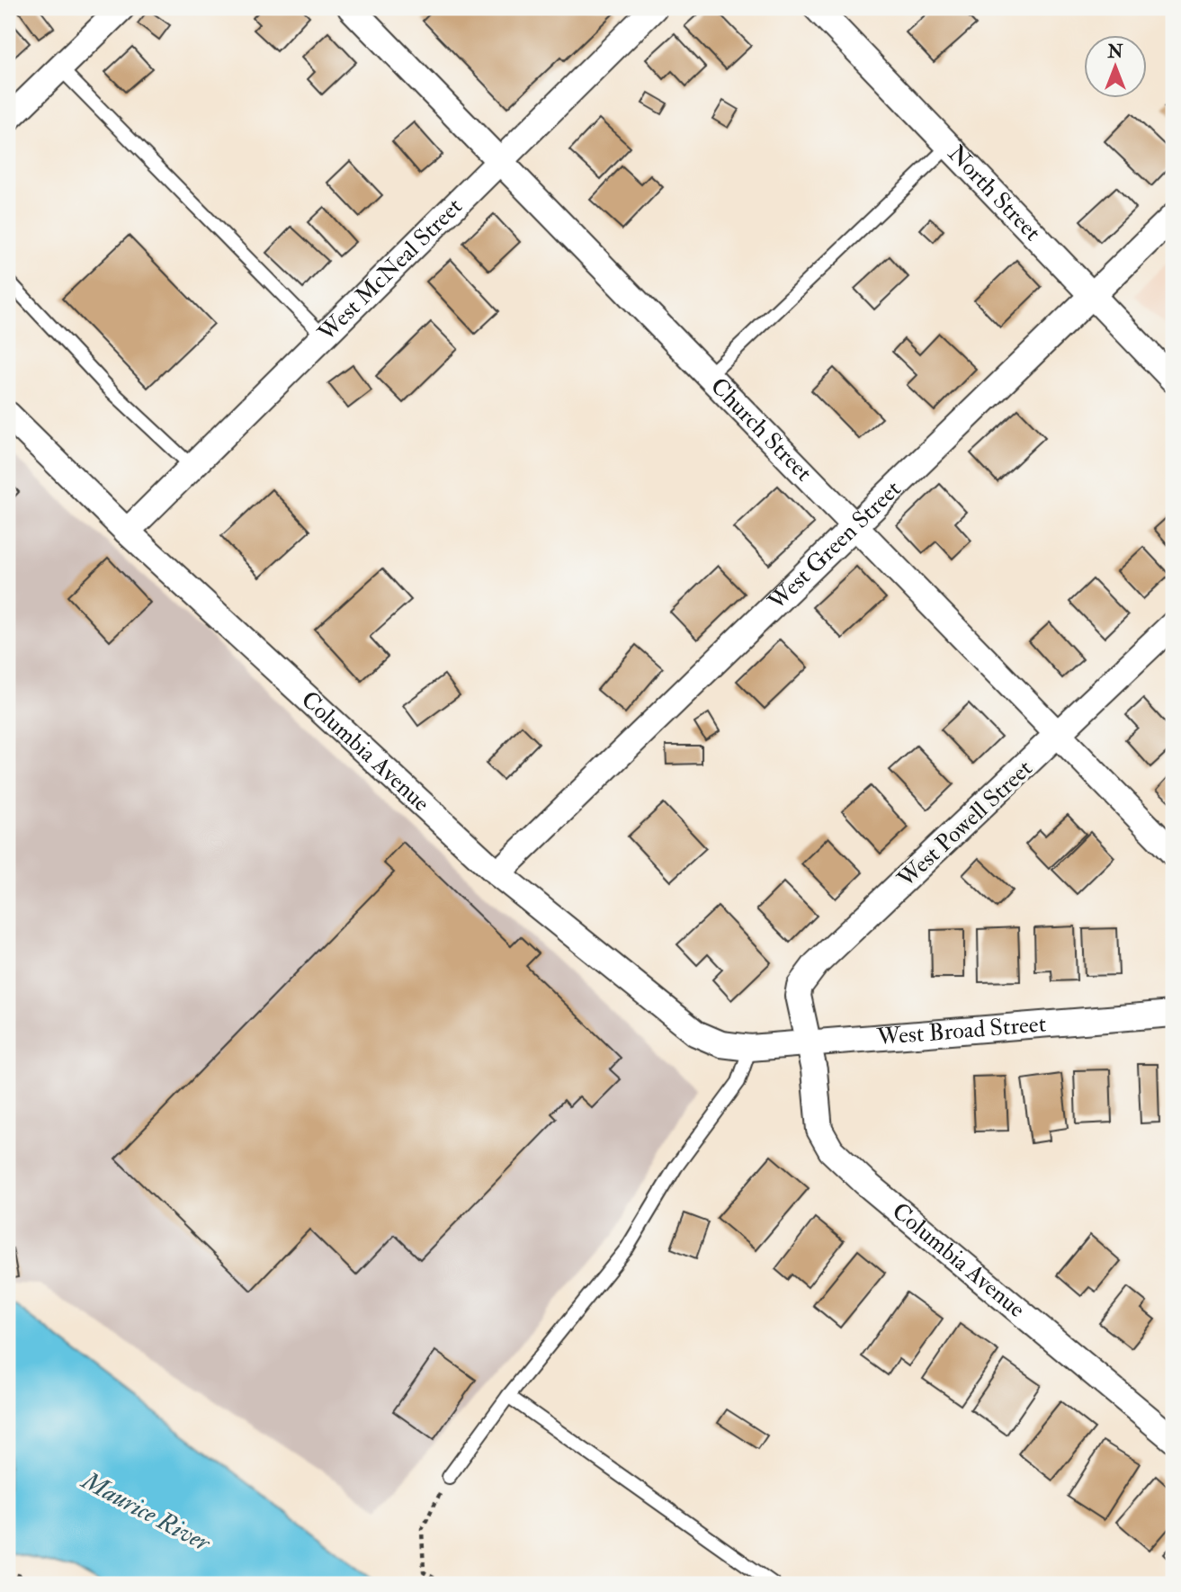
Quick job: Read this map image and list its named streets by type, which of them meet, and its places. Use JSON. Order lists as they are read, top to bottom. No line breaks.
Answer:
{"streets":{"street":["North Street","West McNeal Street","Church Street","West Green Street","Columbia Avenue","West Powell Street","West Broad Street"]},"crossings":[["North Street","West Green Street"],["West McNeal Street","Church Street"],["West McNeal Street","Columbia Avenue"],["Church Street","West Green Street"],["Church Street","West Powell Street"],["West Green Street","Columbia Avenue"],["Columbia Avenue","West Powell Street"],["Columbia Avenue","West Broad Street"],["West Powell Street","West Broad Street"]],"water":["Maurice River"],"north":"top"}
